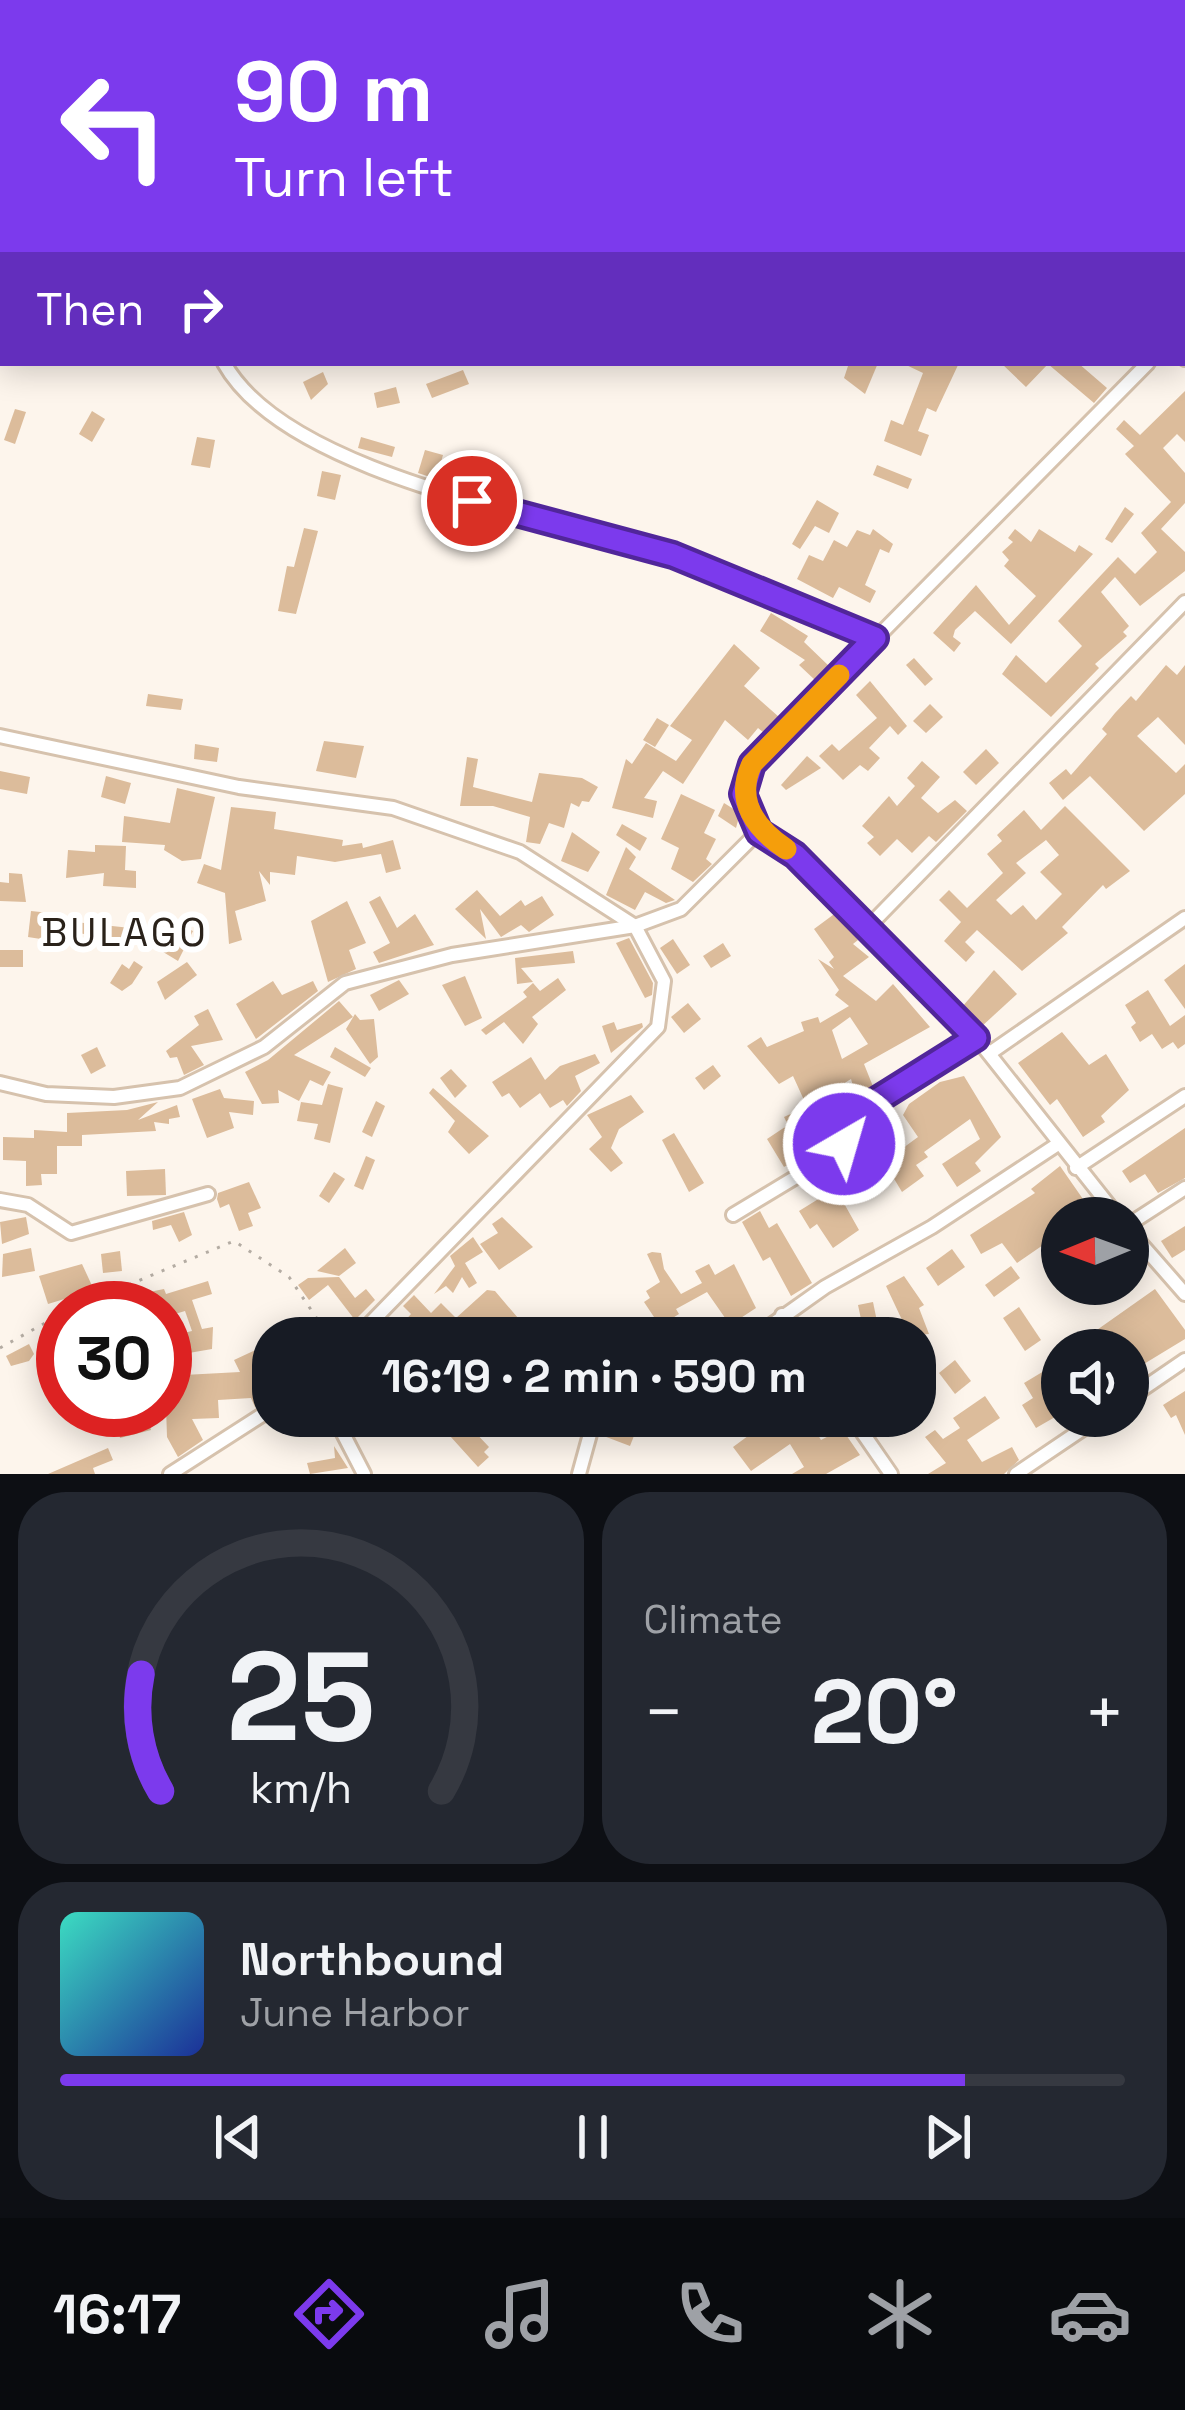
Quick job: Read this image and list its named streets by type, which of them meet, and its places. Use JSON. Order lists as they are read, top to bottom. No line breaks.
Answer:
{"districts":["BULAGO"],"north":"left","page":{"turn":["90 m","Turn left"],"then":"Then","limit":"30","trip":"16:19 · 2 min · 590 m","tile":"Climate","heat":["−","20°","+"],"song":["Northbound","June Harbor"],"tabs":"16:17","gauge":["25","km/h"]}}
